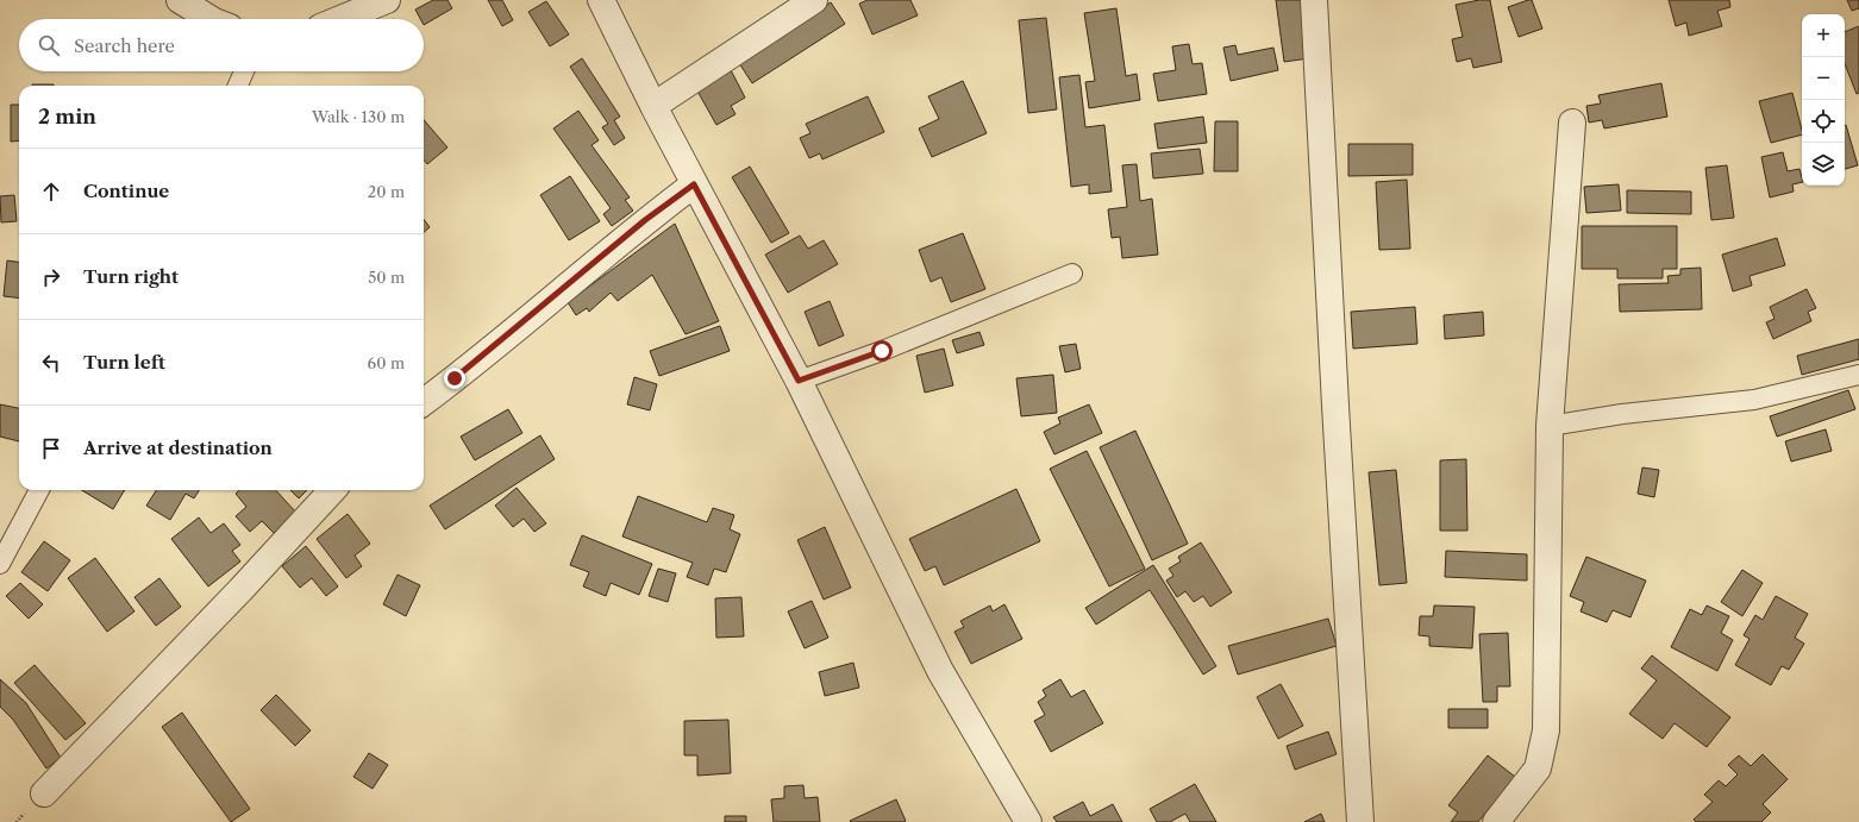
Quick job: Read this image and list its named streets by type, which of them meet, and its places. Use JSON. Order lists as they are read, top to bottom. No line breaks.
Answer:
{"page":{"map_buttons":["+","−"],"search":"Search here","heading":["2 min","Walk · 130 m"],"list":[["Continue","20 m"],["Turn right","50 m"],["Turn left","60 m"],"Arrive at destination"]}}
